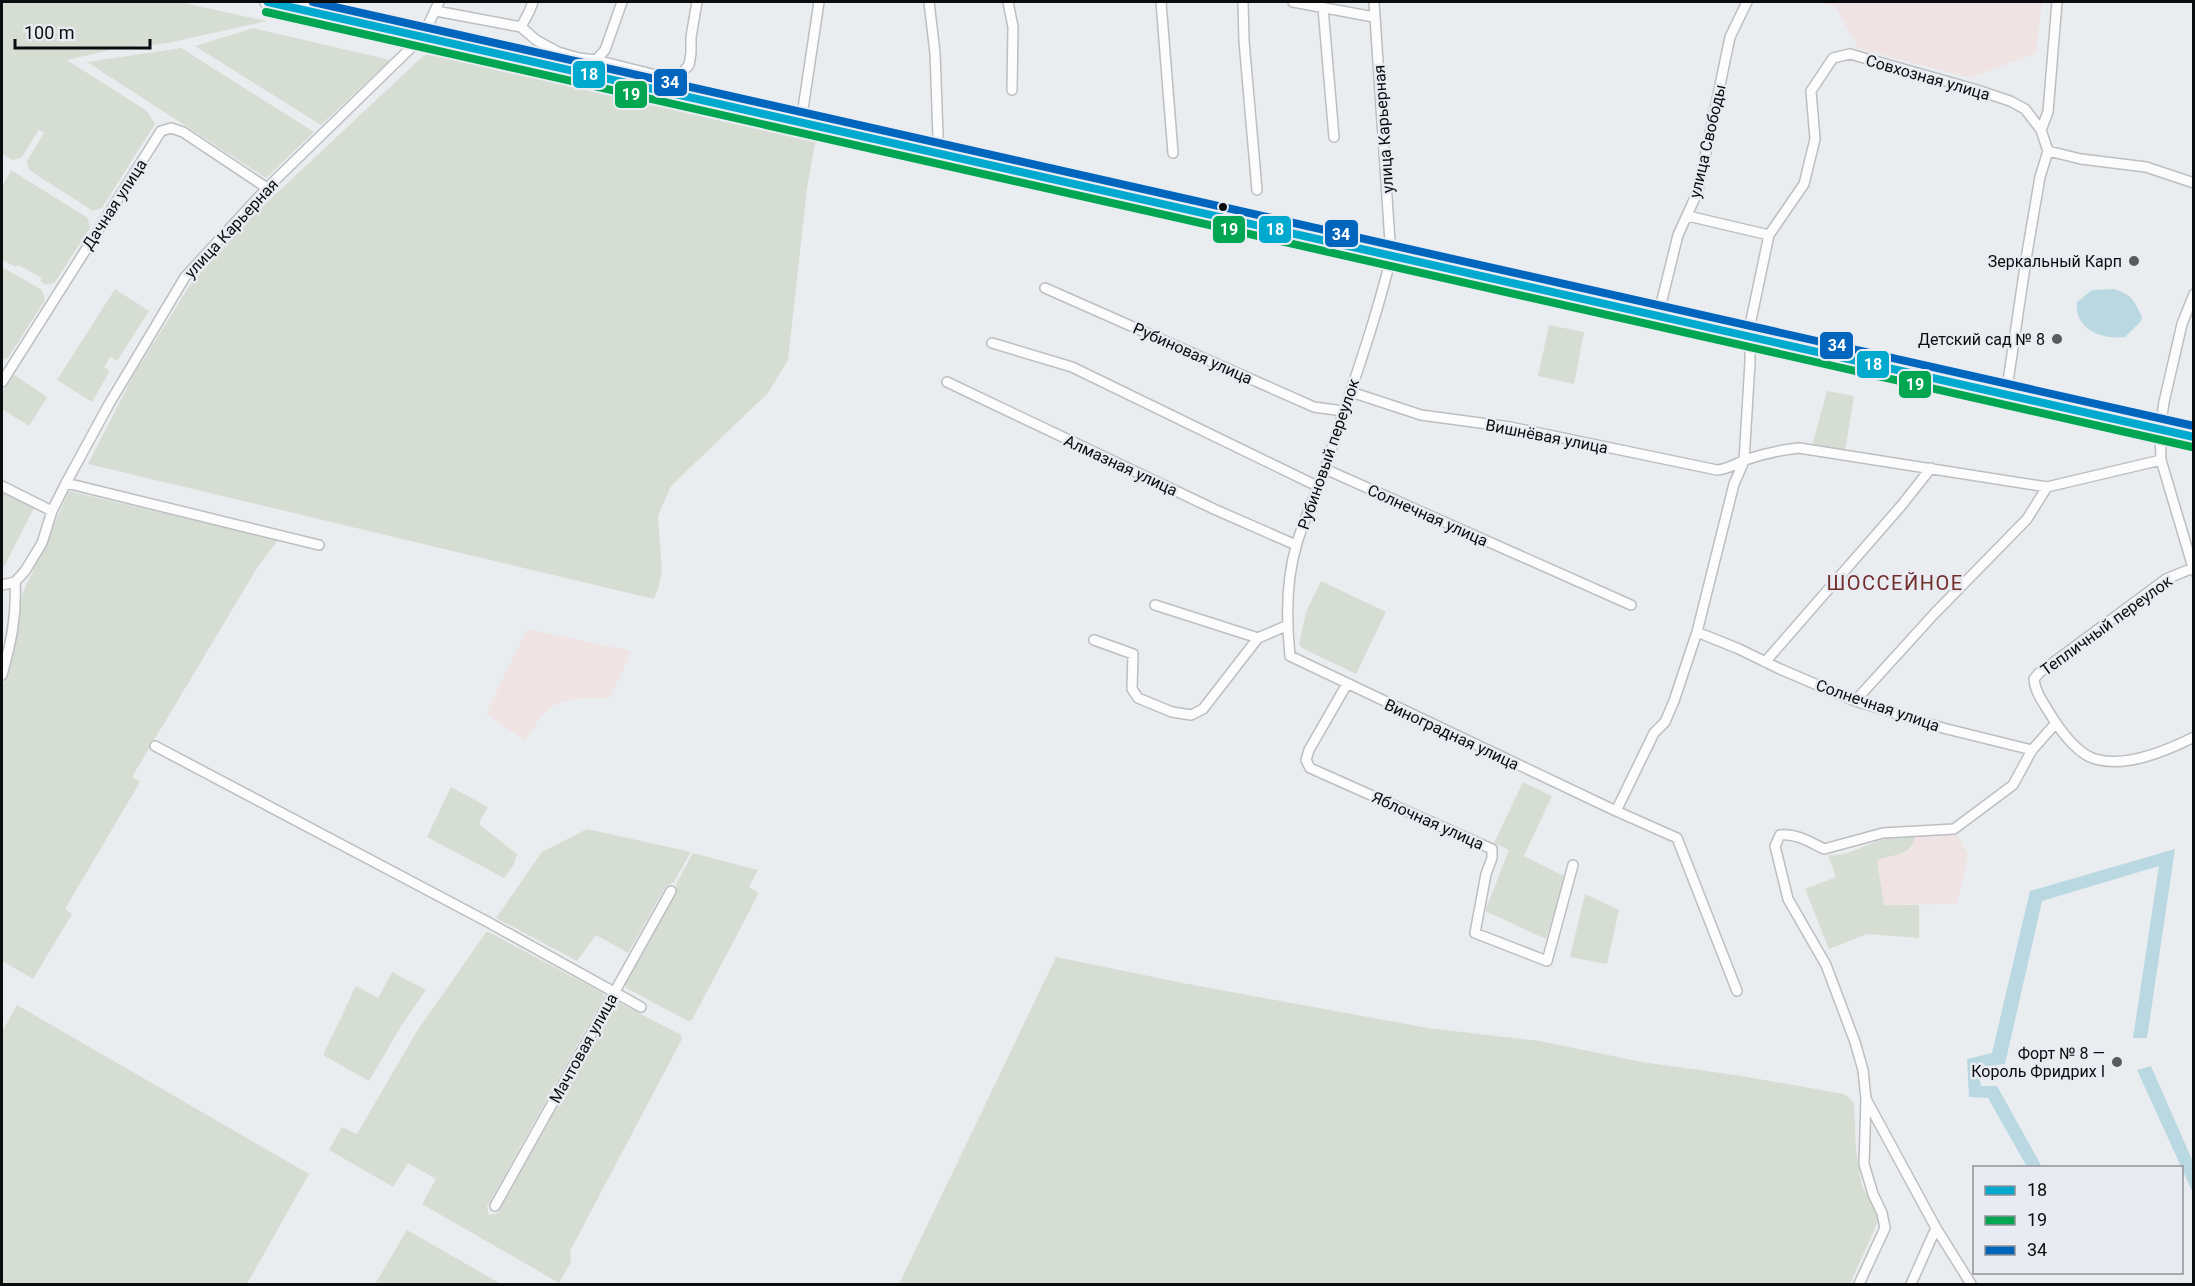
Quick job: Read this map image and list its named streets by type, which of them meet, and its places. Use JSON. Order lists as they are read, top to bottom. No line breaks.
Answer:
{"streets":{"street":["Совхозная улица","улица Карьерная","улица Свободы","Дачная улица","Рубиновая улица","Вишнёвая улица","Рубиновый переулок","Алмазная улица","Солнечная улица","Тепличный переулок","Виноградная улица","Яблочная улица","Мачтовая улица"]},"crossings":[["Совхозная улица","Вишнёвая улица"],["Совхозная улица","Солнечная улица"],["Совхозная улица","Виноградная улица"],["улица Карьерная","Дачная улица"],["улица Карьерная","Рубиновый переулок"],["Рубиновая улица","Рубиновый переулок"],["Вишнёвая улица","Рубиновый переулок"],["Рубиновый переулок","Алмазная улица"],["Рубиновый переулок","Солнечная улица"],["Рубиновый переулок","Виноградная улица"],["Виноградная улица","Яблочная улица"]],"districts":["ШОССЕЙНОЕ"],"places":["Зеркальный Карп","Детский сад № 8","Форт № 8 — Король Фридрих I"],"lines":["transit line 18","transit line 34","transit line 19"],"legend":["18","19","34"],"scale_bar":"100 m"}
